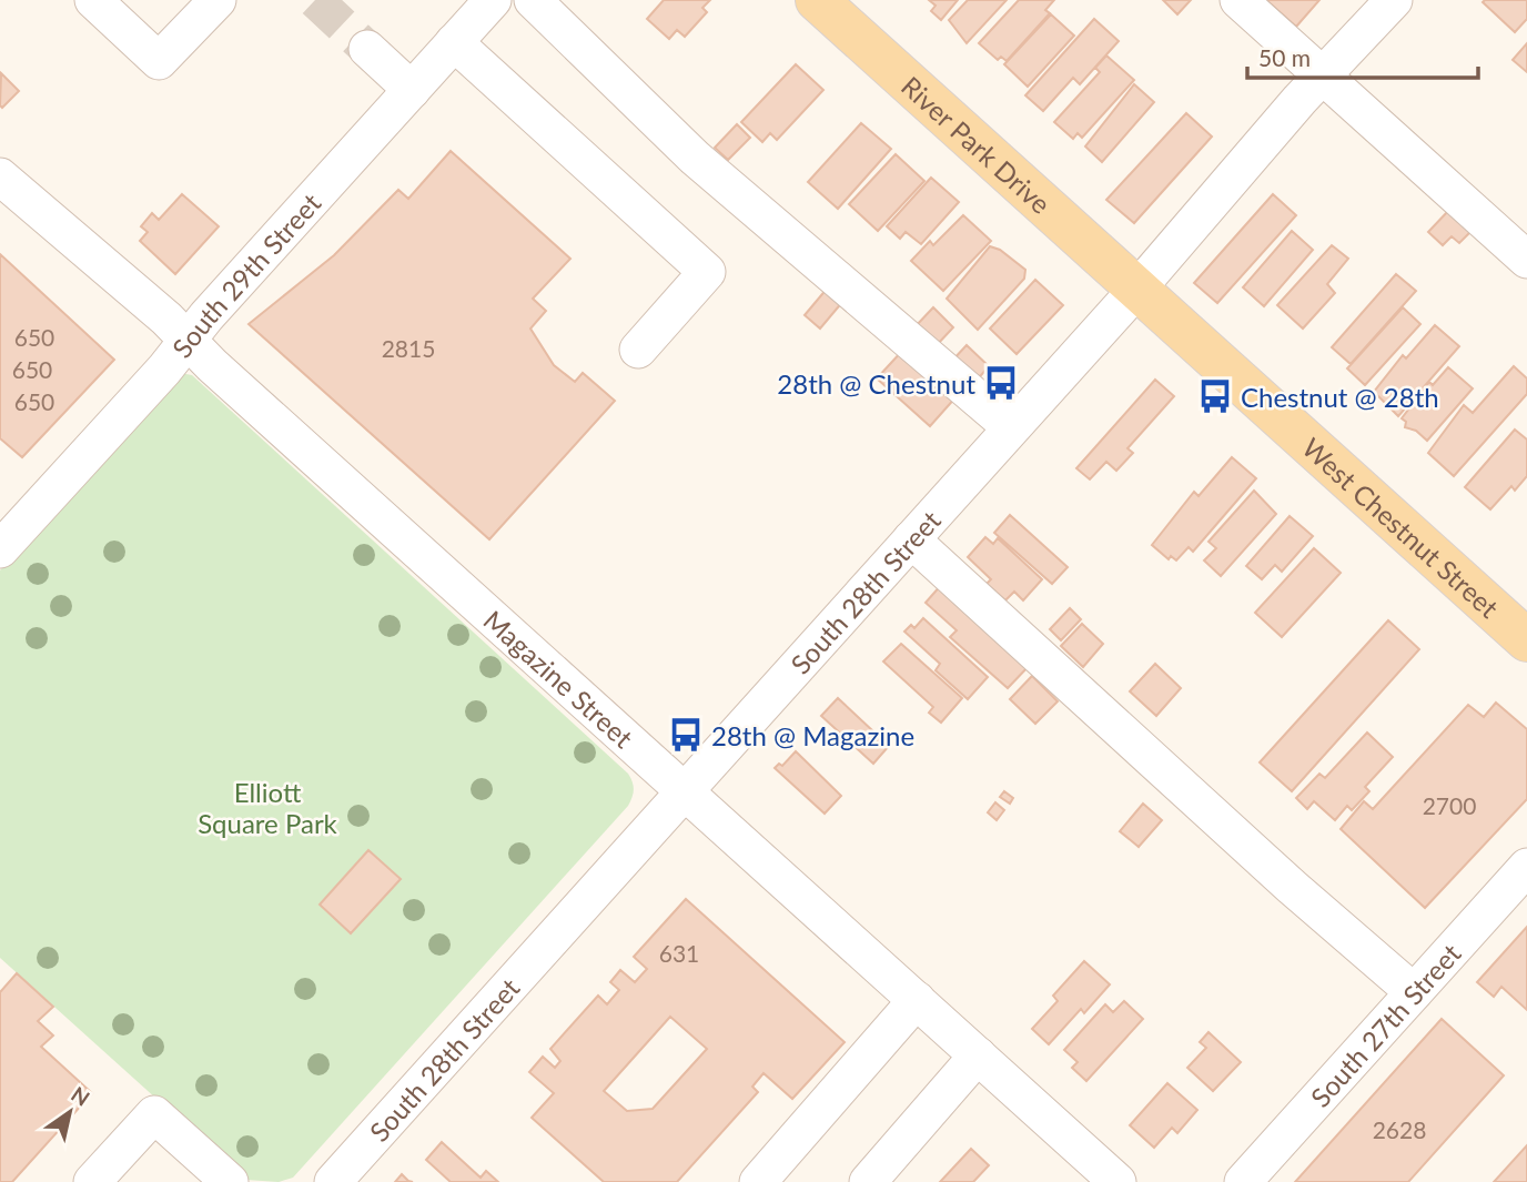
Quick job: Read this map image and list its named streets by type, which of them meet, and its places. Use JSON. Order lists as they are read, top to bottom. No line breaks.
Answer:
{"streets":{"main road":["River Park Drive","West Chestnut Street"],"street":["South 29th Street","South 28th Street","Magazine Street","South 27th Street"]},"crossings":[["River Park Drive","West Chestnut Street"],["River Park Drive","South 28th Street"],["South 29th Street","Magazine Street"],["West Chestnut Street","South 28th Street"],["South 28th Street","Magazine Street"]],"parks":["Elliott Square Park"],"places":{"bus stop":["28th @ Chestnut","Chestnut @ 28th","28th @ Magazine"]},"house_numbers":["650","2815","650","650","2700","631","2628"],"scale_bar":"50 m","north":"top right"}
